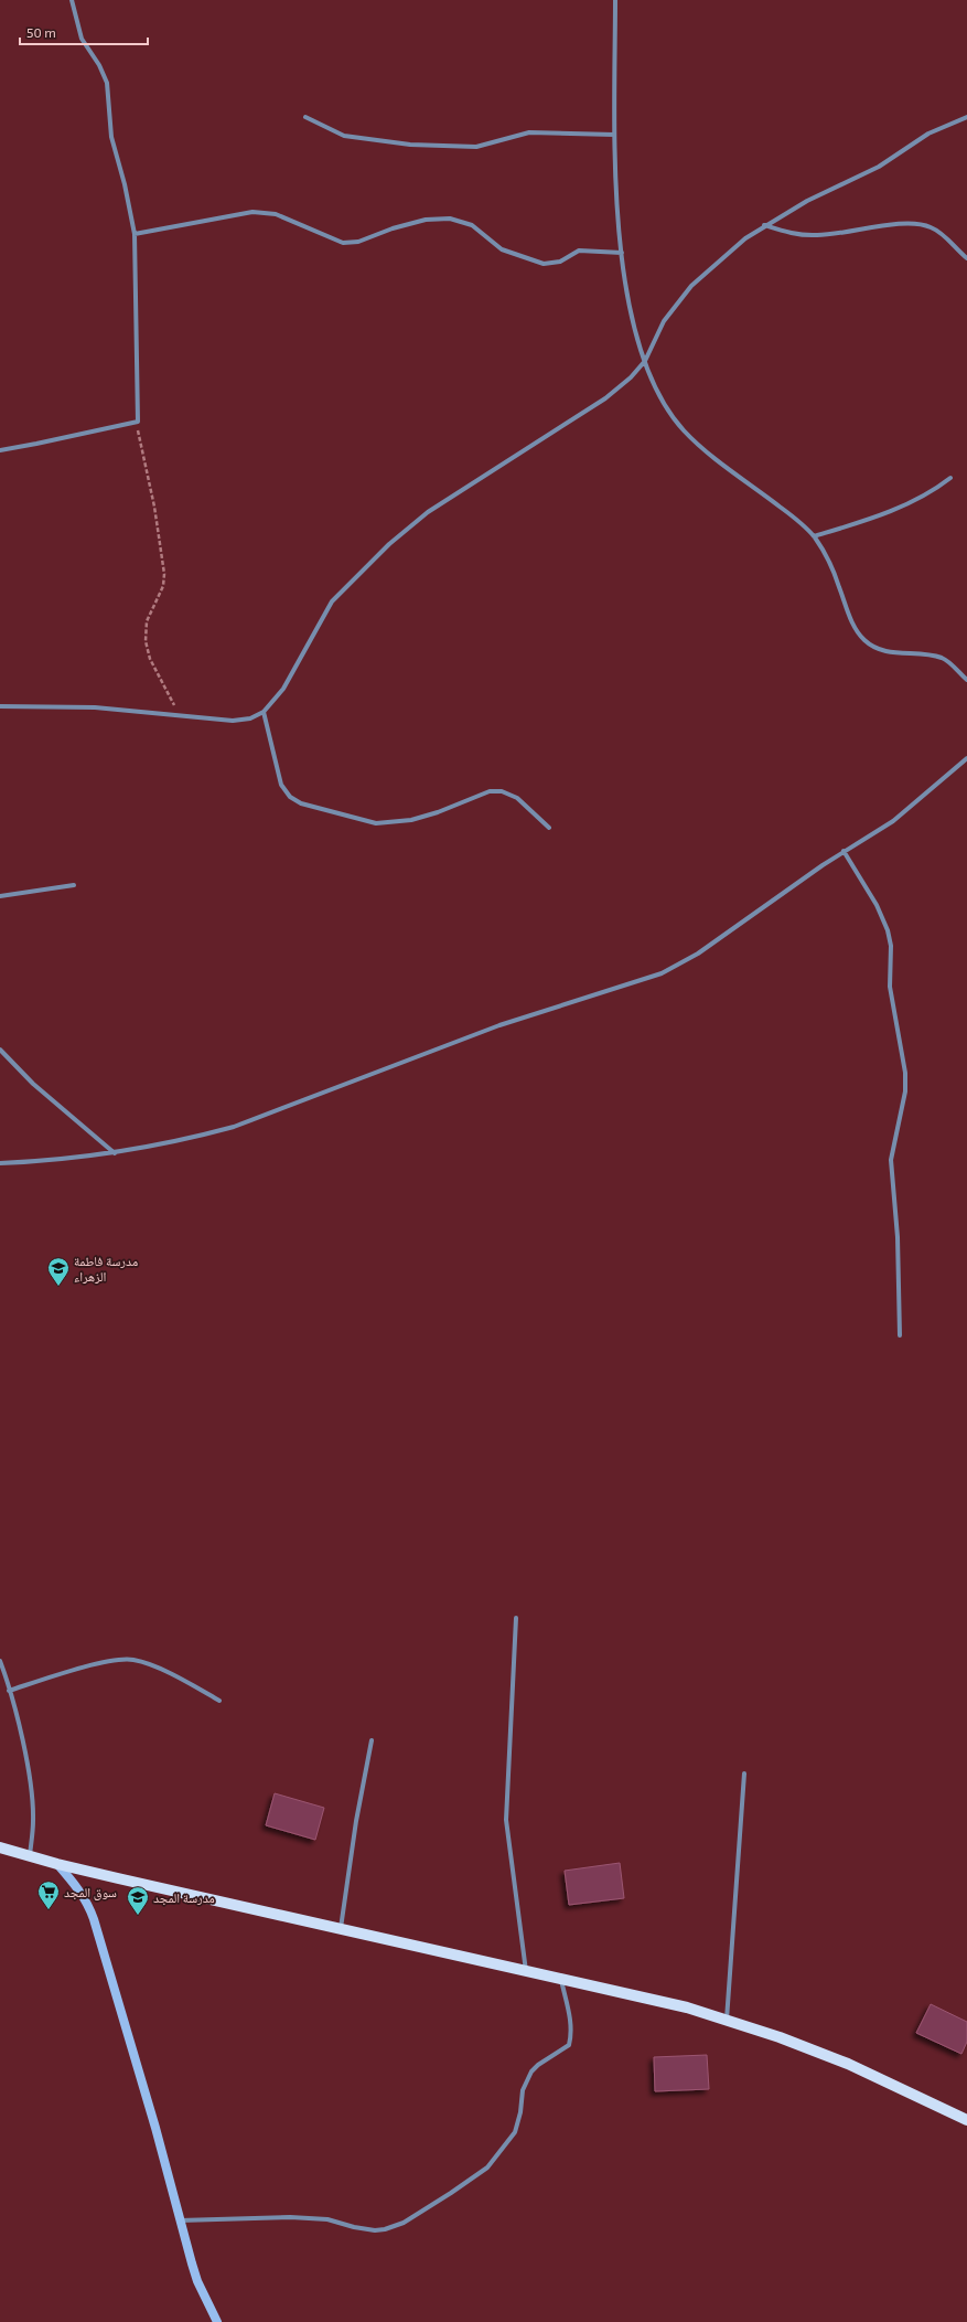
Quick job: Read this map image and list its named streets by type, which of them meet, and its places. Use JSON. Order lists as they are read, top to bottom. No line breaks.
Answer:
{"places":{"school or university":["مدرسة فاطمة الزهراء","مدرسة المجد"],"supermarket":["سوق المجد"]},"scale_bar":"50 m"}
